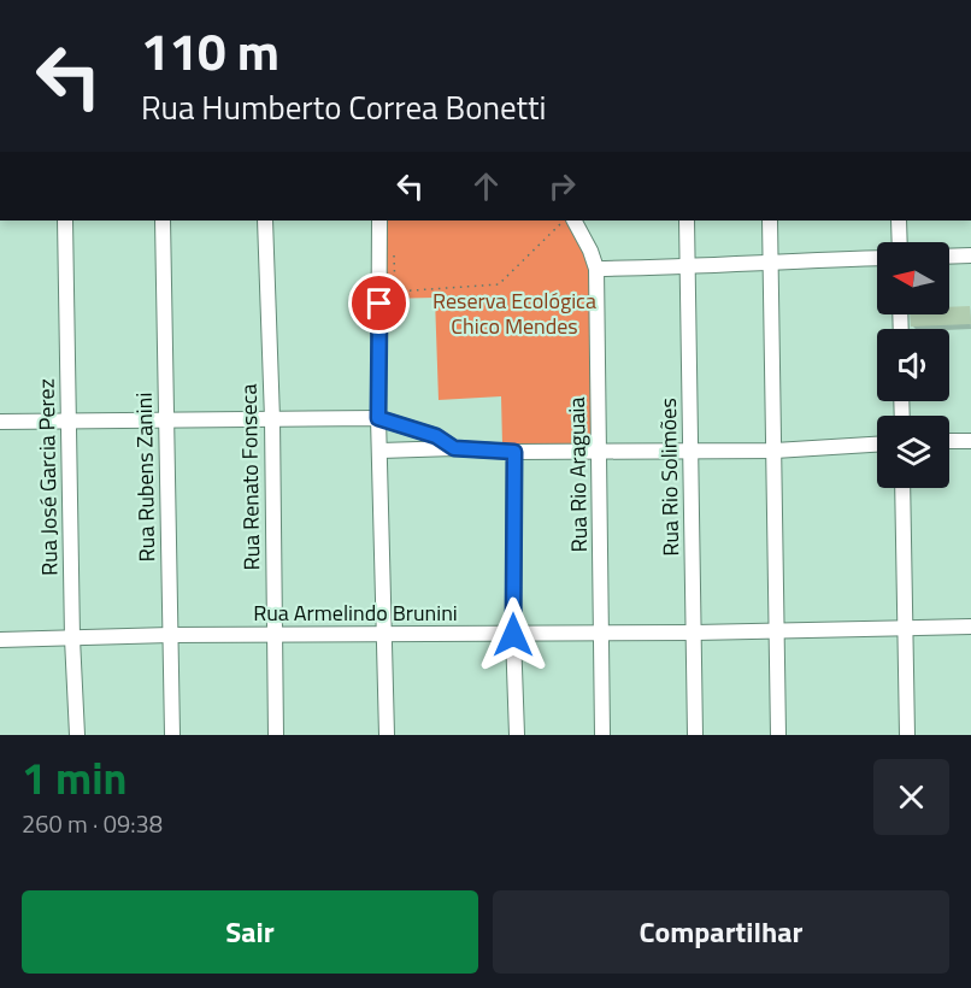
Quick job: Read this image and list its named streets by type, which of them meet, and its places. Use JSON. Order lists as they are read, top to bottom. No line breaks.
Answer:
{"streets":{"street":["Rua Rio Araguaia","Rua José Garcia Perez","Rua Rubens Zanini","Rua Renato Fonseca","Rua Rio Solimões","Rua Armelindo Brunini"]},"crossings":[["Rua Rio Araguaia","Rua Armelindo Brunini"],["Rua José Garcia Perez","Rua Armelindo Brunini"],["Rua Rubens Zanini","Rua Armelindo Brunini"],["Rua Renato Fonseca","Rua Armelindo Brunini"],["Rua Rio Solimões","Rua Armelindo Brunini"]],"parks":["Reserva Ecológica Chico Mendes"],"north":"left","page":{"turn":["110 m","Rua Humberto Correa Bonetti"],"heading":["1 min","260 m · 09:38"],"buttons":["Sair","Compartilhar"]}}
